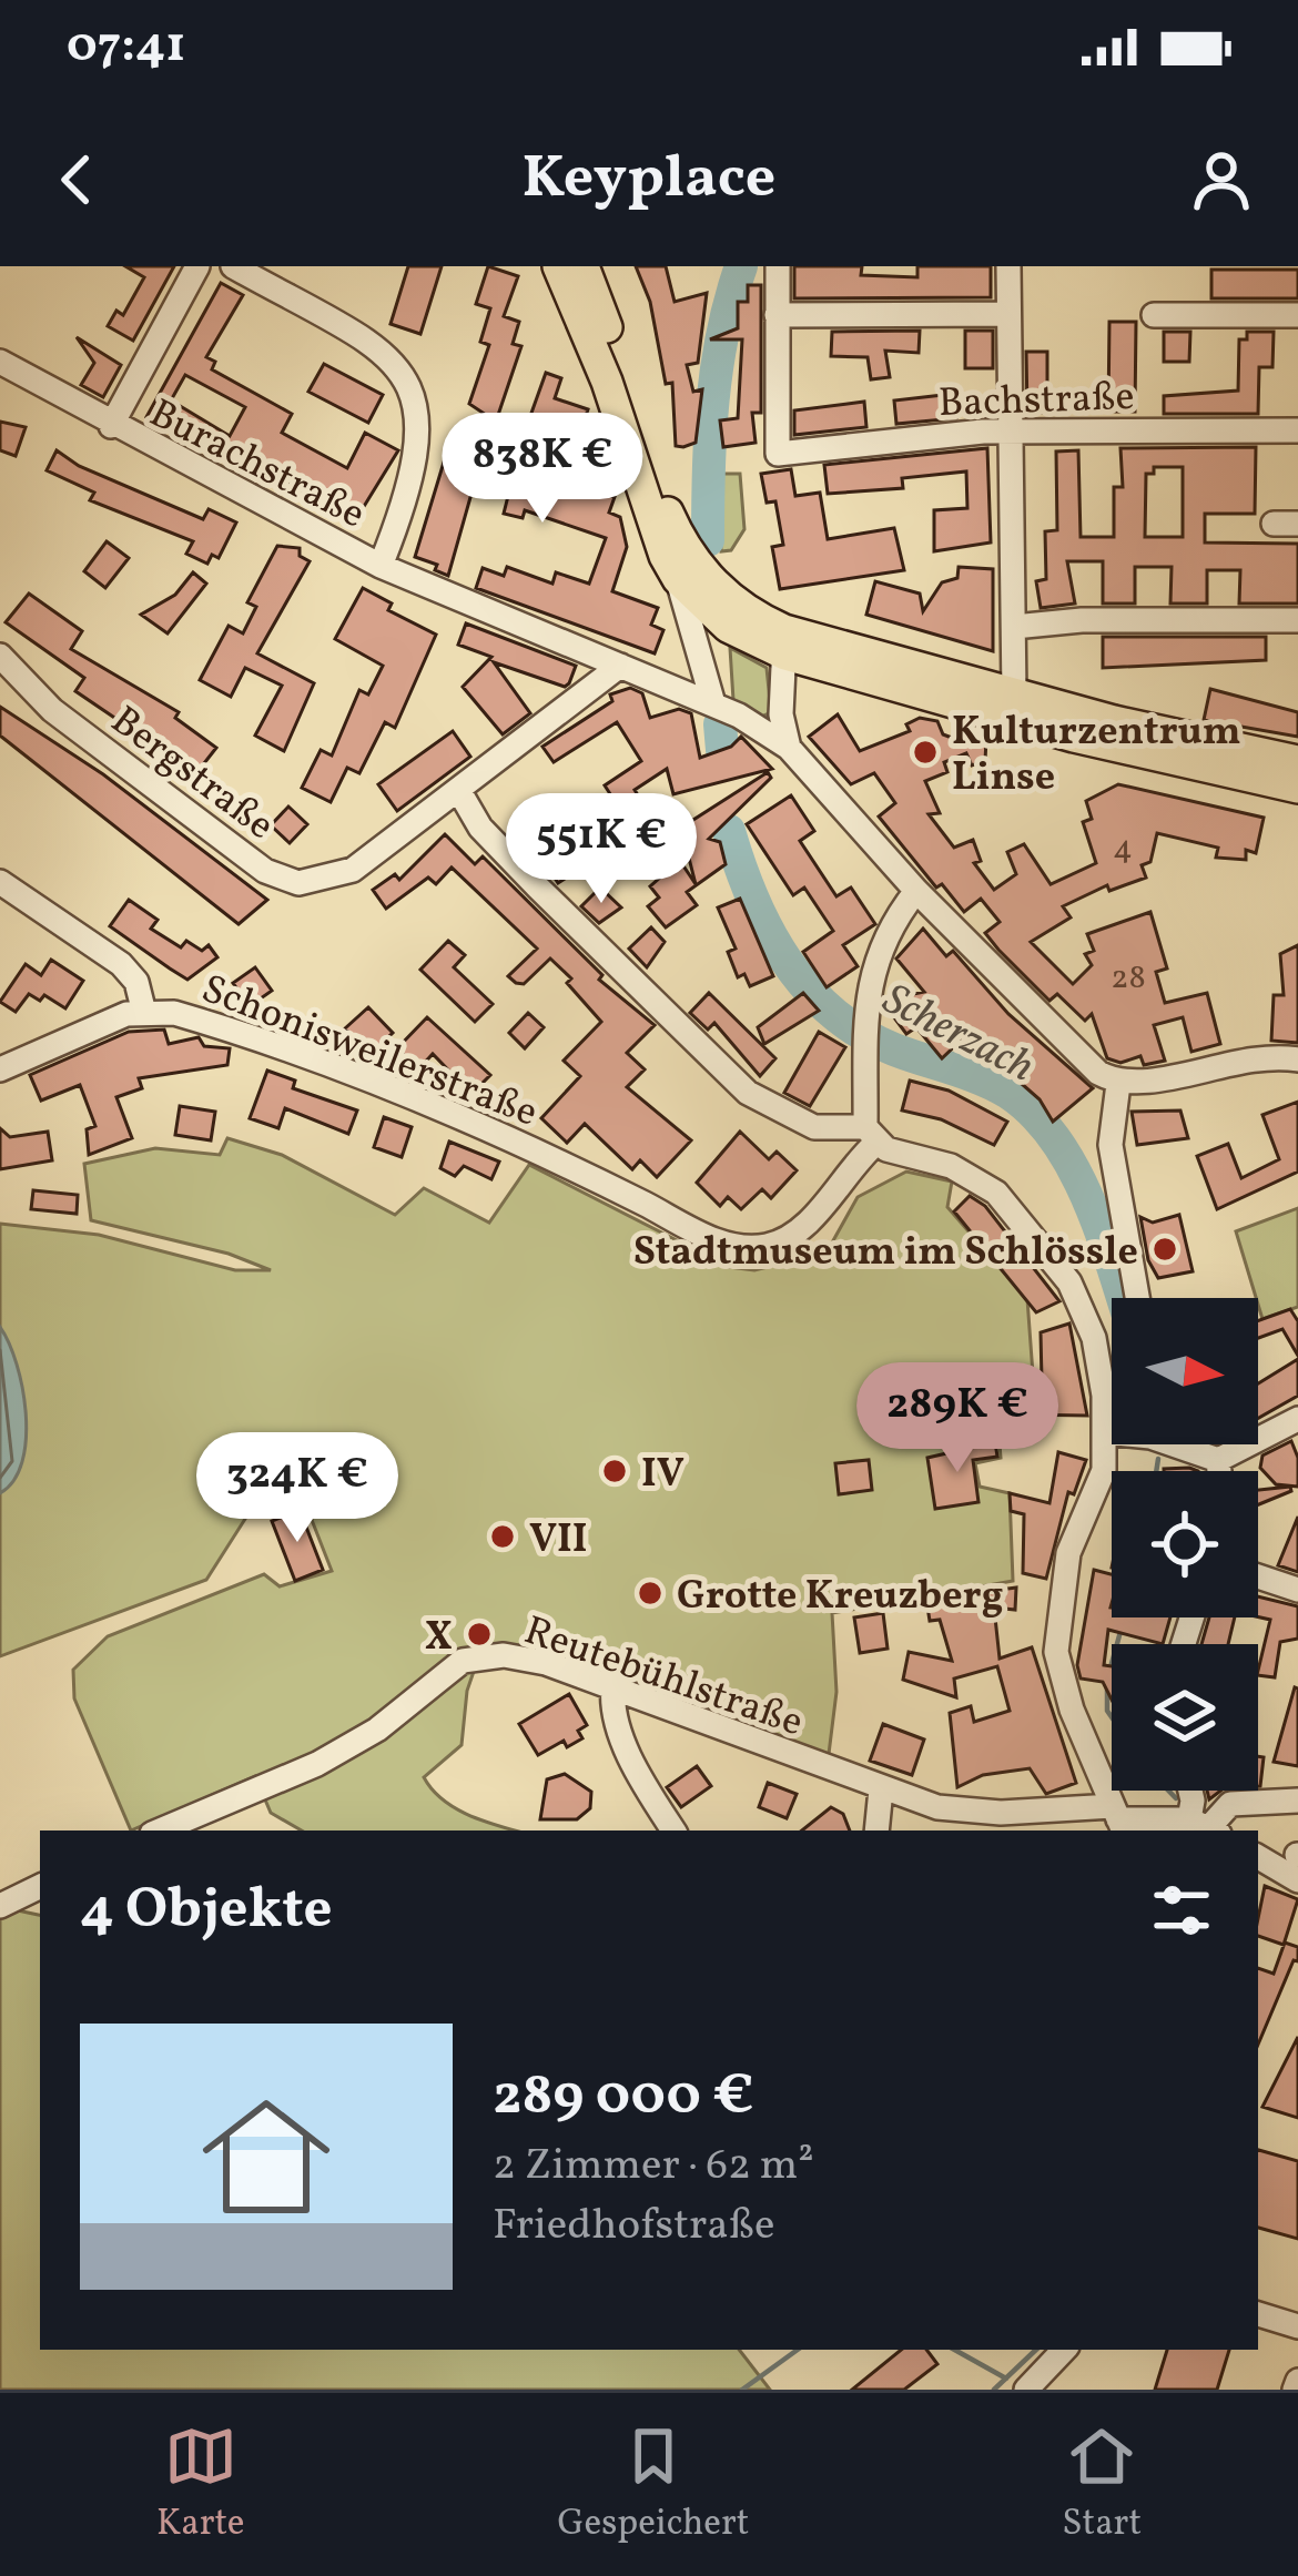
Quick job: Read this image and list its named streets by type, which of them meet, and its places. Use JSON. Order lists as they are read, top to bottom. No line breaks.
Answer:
{"streets":{"street":["Bachstraße","Burachstraße","Bergstraße","Schonisweilerstraße","Reutebühlstraße"]},"crossings":[["Burachstraße","Bergstraße"]],"water":["Scherzach"],"places":["Kulturzentrum Linse","Stadtmuseum im Schlössle","IV","VII","Grotte Kreuzberg","X"],"house_numbers":["4","28"],"north":"right","page":{"status":"07:41","header":"Keyplace","price":["838K €","551K €","289K €","324K €"],"heading":"4 Objekte","list":[{"name":"289 000 €","note":"2 Zimmer · 62 m² · Friedhofstraße"}],"tabs":["Karte","Gespeichert","Start"]}}
